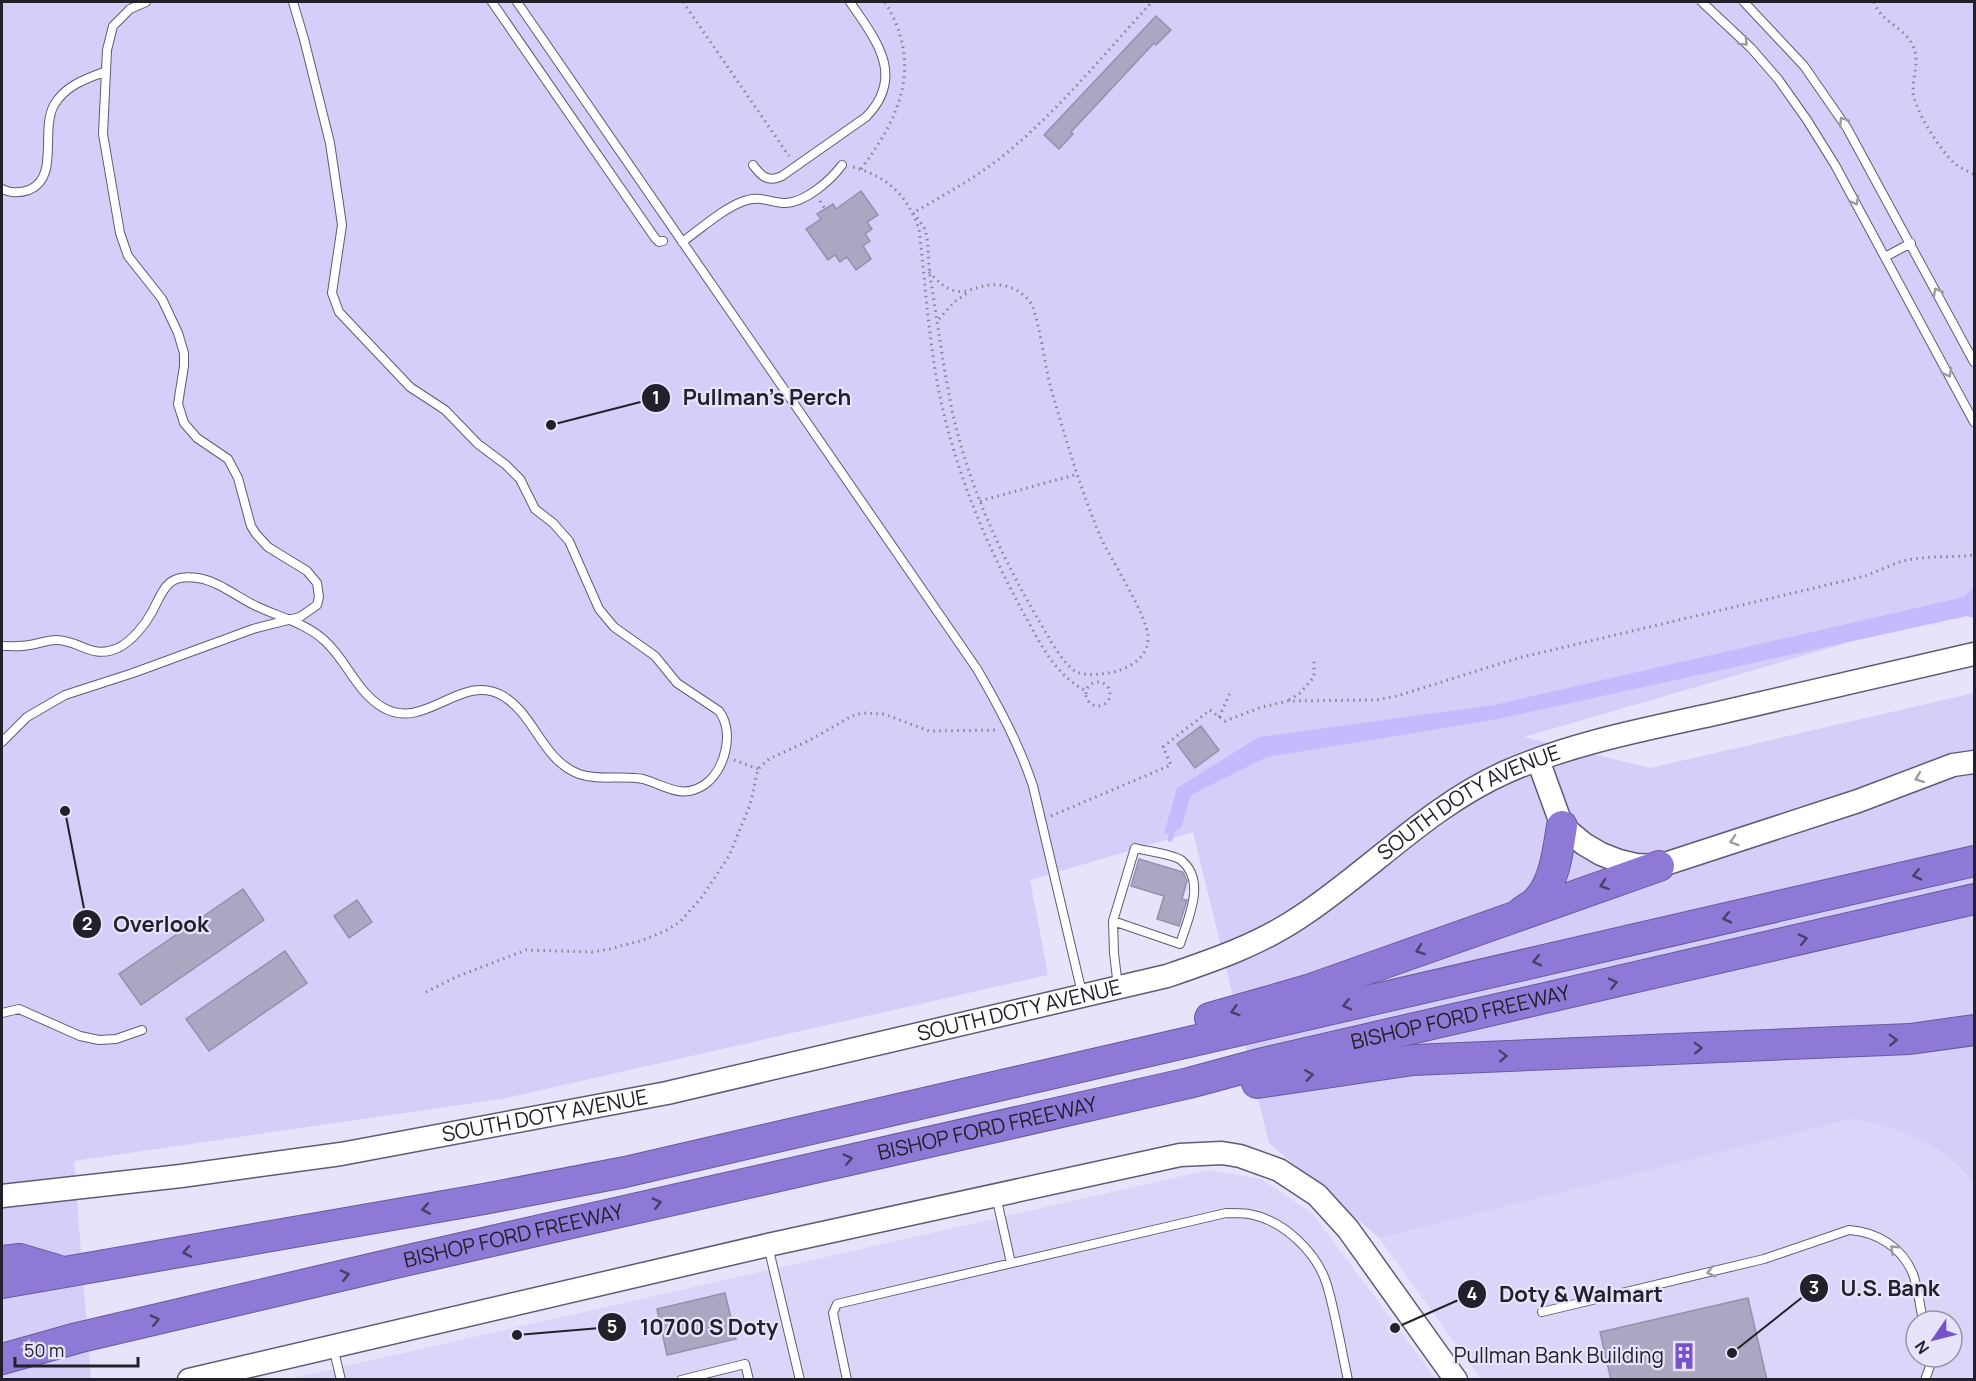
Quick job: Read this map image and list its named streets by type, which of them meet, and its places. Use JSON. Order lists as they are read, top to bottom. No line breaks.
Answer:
{"streets":{"highway":["BISHOP FORD FREEWAY"],"street":["SOUTH DOTY AVENUE"]},"places":{"other":["Pullman's Perch","Overlook","Doty & Walmart","10700 S Doty","U.S. Bank"],"building":["Pullman Bank Building"]},"scale_bar":"50 m","north":"bottom left"}
